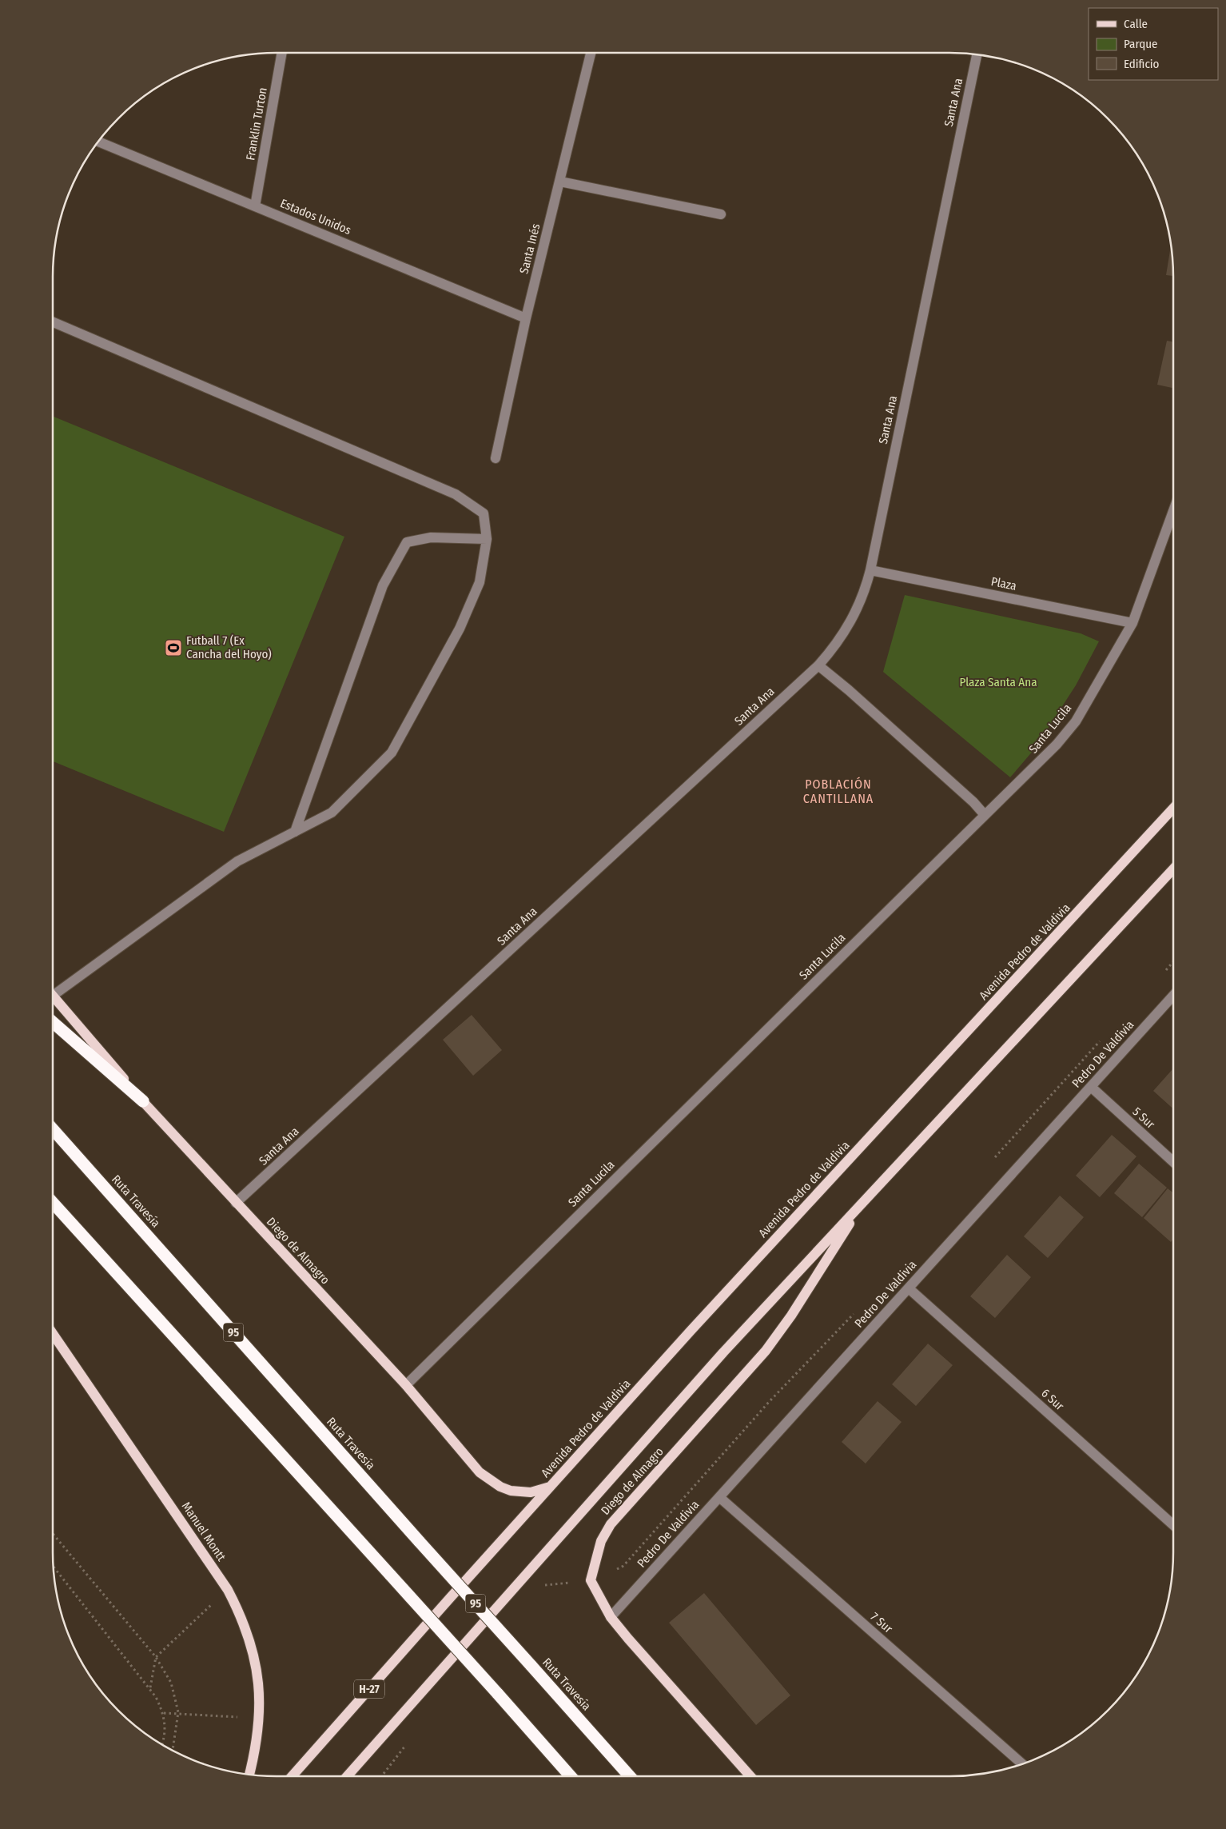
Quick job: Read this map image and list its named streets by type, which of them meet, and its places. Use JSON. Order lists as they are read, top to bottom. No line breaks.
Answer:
{"streets":{"highway":["Ruta Travesía","95"],"main road":["Avenida Pedro de Valdivia","Diego de Almagro","Manuel Montt","H-27"],"street":["Santa Ana","Franklin Turton","Estados Unidos","Santa Inés","Plaza","Santa Lucila","Pedro De Valdivia","5 Sur","6 Sur","7 Sur"]},"crossings":[["Santa Ana","Plaza"],["Santa Ana","Diego de Almagro"],["Franklin Turton","Estados Unidos"],["Estados Unidos","Santa Inés"],["Plaza","Santa Lucila"],["Santa Lucila","Diego de Almagro"],["Avenida Pedro de Valdivia","Diego de Almagro"],["Pedro De Valdivia","5 Sur"],["Pedro De Valdivia","6 Sur"],["Pedro De Valdivia","7 Sur"]],"districts":["POBLACIÓN CANTILLANA"],"parks":["Plaza Santa Ana"],"places":{"sports":["Futball 7 (Ex Cancha del Hoyo)"]},"legend":["Calle","Parque","Edificio"]}
